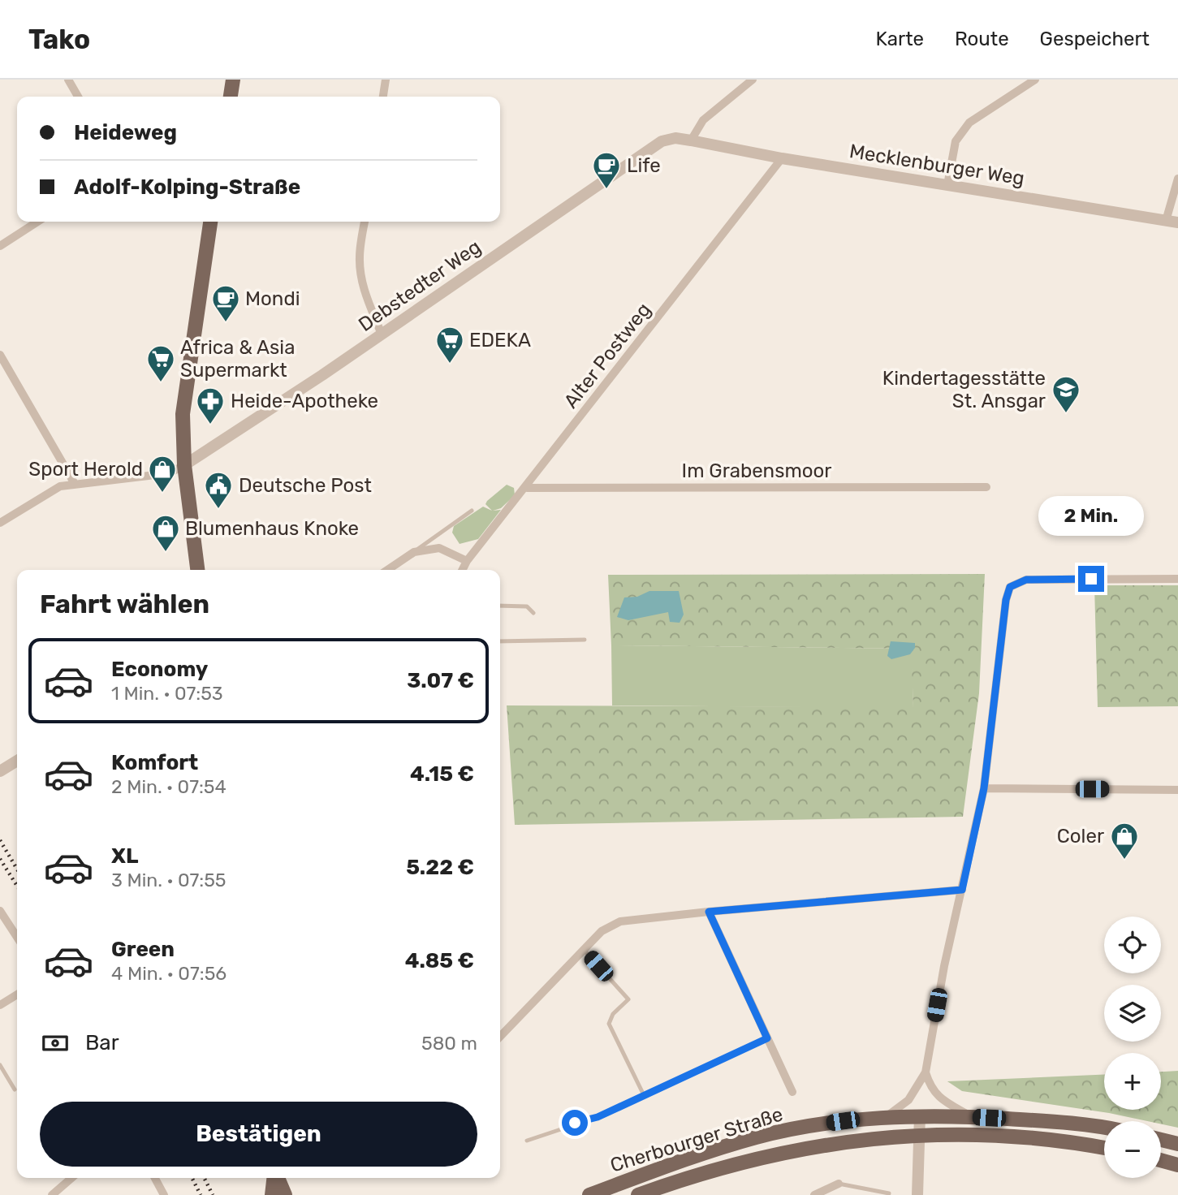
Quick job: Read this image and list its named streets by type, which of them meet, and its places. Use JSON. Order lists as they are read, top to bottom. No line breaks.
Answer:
{"streets":{"main road":["Cherbourger Straße"],"street":["Mecklenburger Weg","Debstedter Weg","Alter Postweg","Im Grabensmoor"]},"crossings":[["Mecklenburger Weg","Debstedter Weg"],["Mecklenburger Weg","Alter Postweg"],["Alter Postweg","Im Grabensmoor"]],"places":{"cafe":["Life","Mondi"],"supermarket":["EDEKA","Africa & Asia Supermarkt"],"school or university":["Kindertagesstätte St. Ansgar"],"pharmacy":["Heide-Apotheke"],"shop":["Sport Herold","Blumenhaus Knoke","Coler"],"public building":["Deutsche Post"]},"page":{"header":"Tako","nav":["Karte","Route","Gespeichert"],"banner":["Heideweg","Adolf-Kolping-Straße"],"bubble":"2 Min.","heading":"Fahrt wählen","list":[{"name":"Economy","note":"1 Min. · 07:53","value":"3.07 €"},{"name":"Komfort","note":"2 Min. · 07:54","value":"4.15 €"},{"name":"XL","note":"3 Min. · 07:55","value":"5.22 €"},{"name":"Green","note":"4 Min. · 07:56","value":"4.85 €"}],"map_buttons":["+","−"],"pay":["Bar","580 m"],"buttons":"Bestätigen"}}
